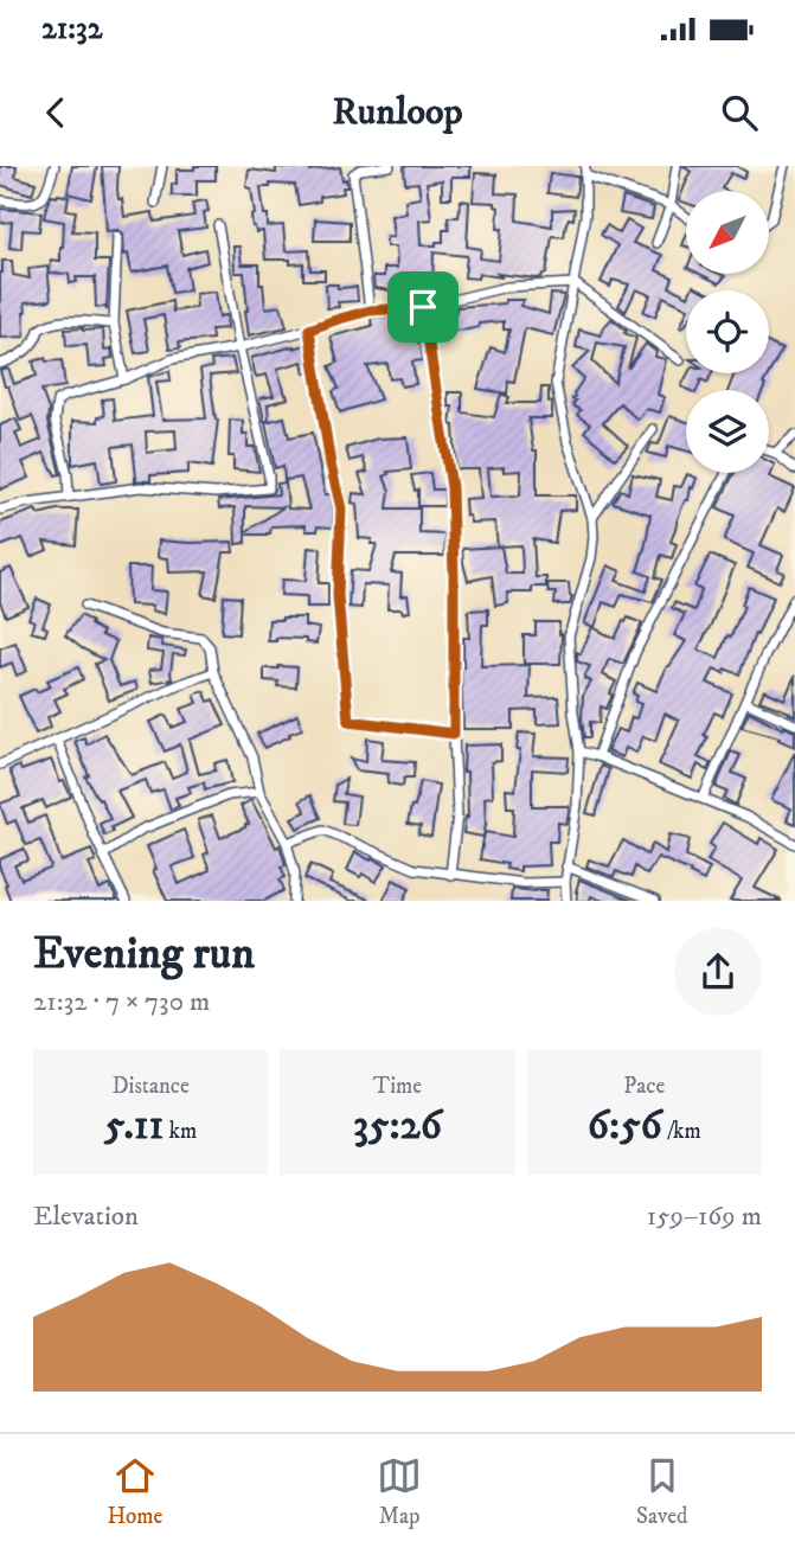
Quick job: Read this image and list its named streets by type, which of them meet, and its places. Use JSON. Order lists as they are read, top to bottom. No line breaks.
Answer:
{"north":"bottom left","page":{"status":"21:32","header":"Runloop","heading":["Evening run","21:32 · 7 × 730 m"],"stats":[["Distance","5.11 km"],["Time","35:26"],["Pace","6:56 /km"]],"chart":["Elevation","159–169 m"],"tabs":["Home","Map","Saved"]}}
